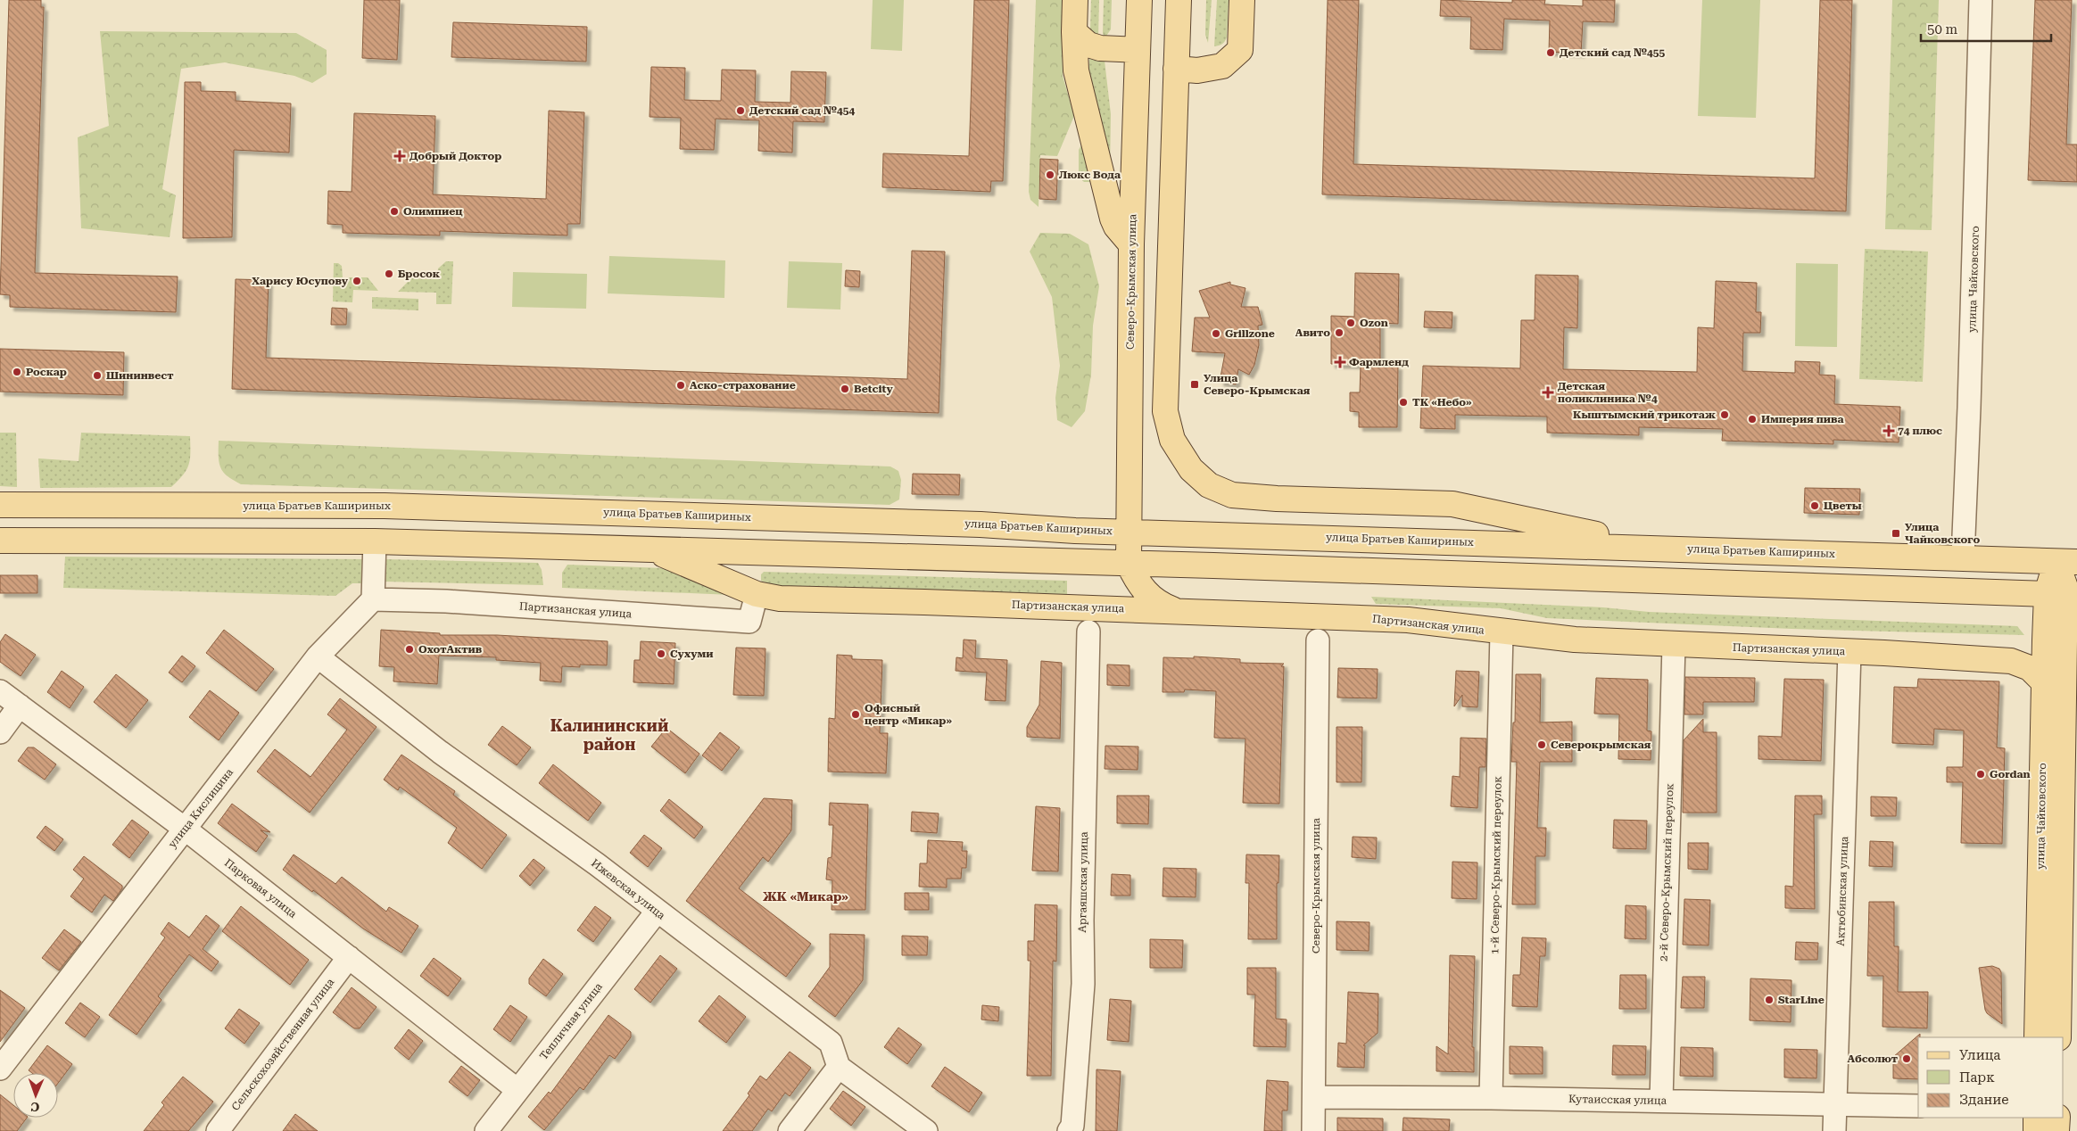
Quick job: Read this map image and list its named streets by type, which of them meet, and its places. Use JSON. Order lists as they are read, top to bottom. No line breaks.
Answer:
{"streets":{"main road":["улица Чайковского","Северо-Крымская улица","улица Братьев Кашириных","Партизанская улица"],"street":["улица Кислицина","1-й Северо-Крымский переулок","2-й Северо-Крымский переулок","Аргаяшская улица","Парковая улица","Ижевская улица","Актюбинская улица","Тепличная улица","Сельскохозяйственная улица","Кутаисская улица"]},"crossings":[["улица Чайковского","улица Братьев Кашириных"],["улица Чайковского","Партизанская улица"],["Северо-Крымская улица","улица Братьев Кашириных"],["Северо-Крымская улица","Кутаисская улица"],["Партизанская улица","улица Кислицина"],["Партизанская улица","1-й Северо-Крымский переулок"],["Партизанская улица","2-й Северо-Крымский переулок"],["Партизанская улица","Актюбинская улица"],["улица Кислицина","Парковая улица"],["улица Кислицина","Ижевская улица"],["1-й Северо-Крымский переулок","Кутаисская улица"],["2-й Северо-Крымский переулок","Кутаисская улица"],["Парковая улица","Тепличная улица"],["Парковая улица","Сельскохозяйственная улица"],["Ижевская улица","Тепличная улица"],["Актюбинская улица","Кутаисская улица"]],"districts":["Калининский район","ЖК «Микар»"],"places":{"other":["Детский сад №455","Детский сад №454","Люкс Вода","Олимпиец","Бросок","Харису Юсупову","Ozon","Авито","Grillzone","Роскар","Шининвест","Аско-страхование","Betcity","ТК «Небо»","Кыштымский трикотаж","Империя пива","Цветы","ОхотАктив","Сухуми","Офисный центр «Микар»","Северокрымская","Gordan","StarLine","Абсолют"],"health":["Добрый Доктор","Фармленд","Детская поликлиника №4","74 плюс"],"transit":["Улица Северо-Крымская","Улица Чайковского"]},"legend":["Улица","Парк","Здание"],"scale_bar":"50 m","north":"bottom"}
